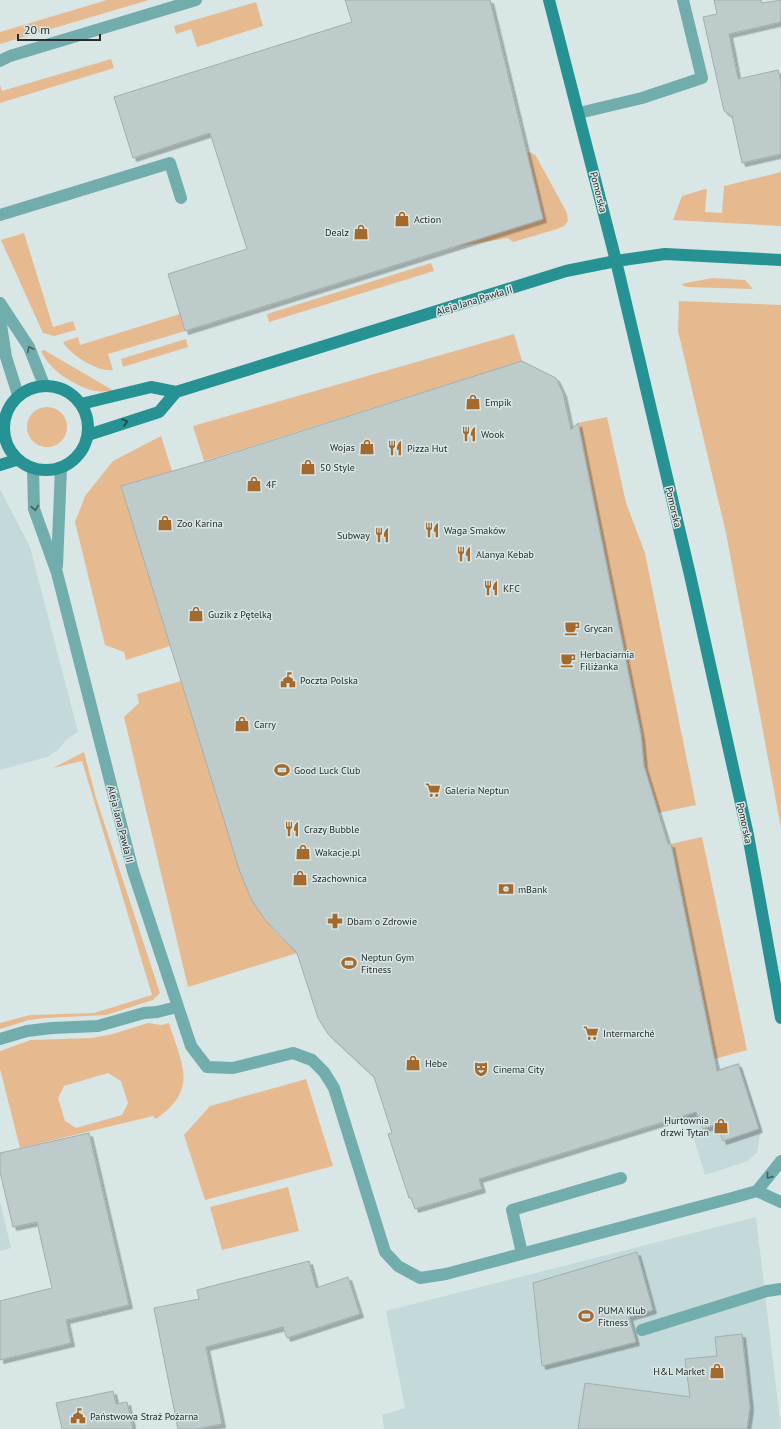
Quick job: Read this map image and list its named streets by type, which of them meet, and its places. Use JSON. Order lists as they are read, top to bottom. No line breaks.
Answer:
{"streets":{"street":["Pomorska","Aleja Jana Pawła II"]},"crossings":[["Pomorska","Aleja Jana Pawła II"]],"places":{"shop":["Action","Dealz","Empik","Wojas","50 Style","4F","Zoo Karina","Guzik z Pętelką","Carry","Wakacje.pl","Szachownica","Hebe","Hurtownia drzwi Tytan","H&L Market"],"restaurant":["Wook","Pizza Hut","Waga Smaków","Subway","Alanya Kebab","KFC","Crazy Bubble"],"cafe":["Grycan","Herbaciarnia Filiżanka"],"public building":["Poczta Polska","Państwowa Straż Pożarna"],"sports":["Good Luck Club","Neptun Gym Fitness","PUMA Klub Fitness"],"supermarket":["Galeria Neptun","Intermarché"],"bank":["mBank"],"pharmacy":["Dbam o Zdrowie"],"theatre":["Cinema City"]},"scale_bar":"20 m"}
